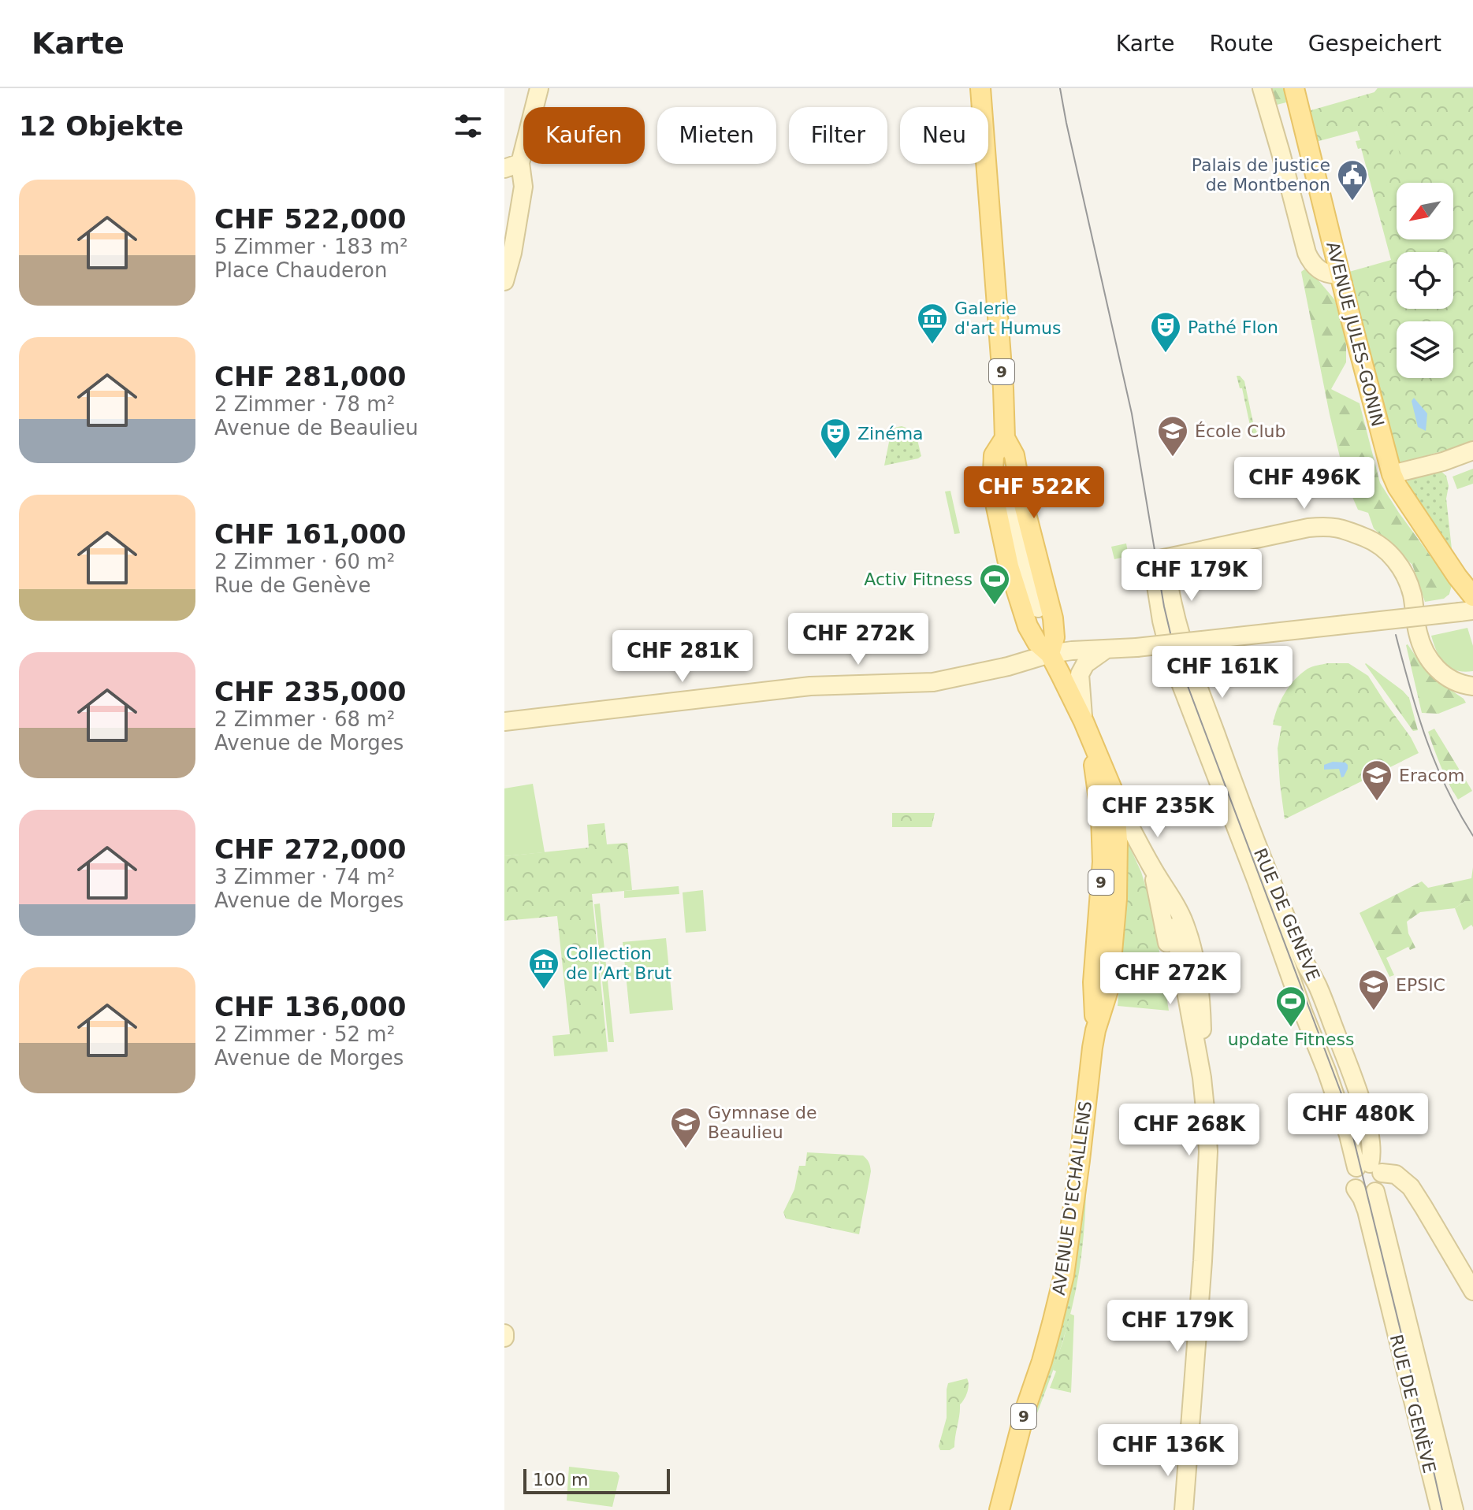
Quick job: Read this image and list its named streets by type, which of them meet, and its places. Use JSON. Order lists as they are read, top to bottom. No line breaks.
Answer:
{"streets":{"main road":["AVENUE JULES-GONIN","9","AVENUE D'ECHALLENS"],"street":["RUE DE GENÈVE"]},"crossings":[["9","AVENUE D'ECHALLENS"]],"places":{"public building":["Palais de justice de Montbenon"],"museum":["Galerie d'art Humus","Collection de l’Art Brut"],"theatre":["Pathé Flon","Zinéma"],"school or university":["École Club","Eracom","EPSIC","Gymnase de Beaulieu"],"sports":["Activ Fitness","update Fitness"]},"scale_bar":"100 m","north":"bottom left","page":{"header":"Karte","nav":["Karte","Route","Gespeichert"],"heading":"12 Objekte","chip":["Kaufen","Mieten","Filter","Neu"],"list":[{"name":"CHF 522,000","note":"5 Zimmer · 183 m² · Place Chauderon"},{"name":"CHF 281,000","note":"2 Zimmer · 78 m² · Avenue de Beaulieu"},{"name":"CHF 161,000","note":"2 Zimmer · 60 m² · Rue de Genève"},{"name":"CHF 235,000","note":"2 Zimmer · 68 m² · Avenue de Morges"},{"name":"CHF 272,000","note":"3 Zimmer · 74 m² · Avenue de Morges"},{"name":"CHF 136,000","note":"2 Zimmer · 52 m² · Avenue de Morges"}],"price":["CHF 496K","CHF 522K","CHF 179K","CHF 272K","CHF 281K","CHF 161K","CHF 235K","CHF 272K","CHF 480K","CHF 268K","CHF 179K","CHF 136K"],"scale":"100 m"}}
